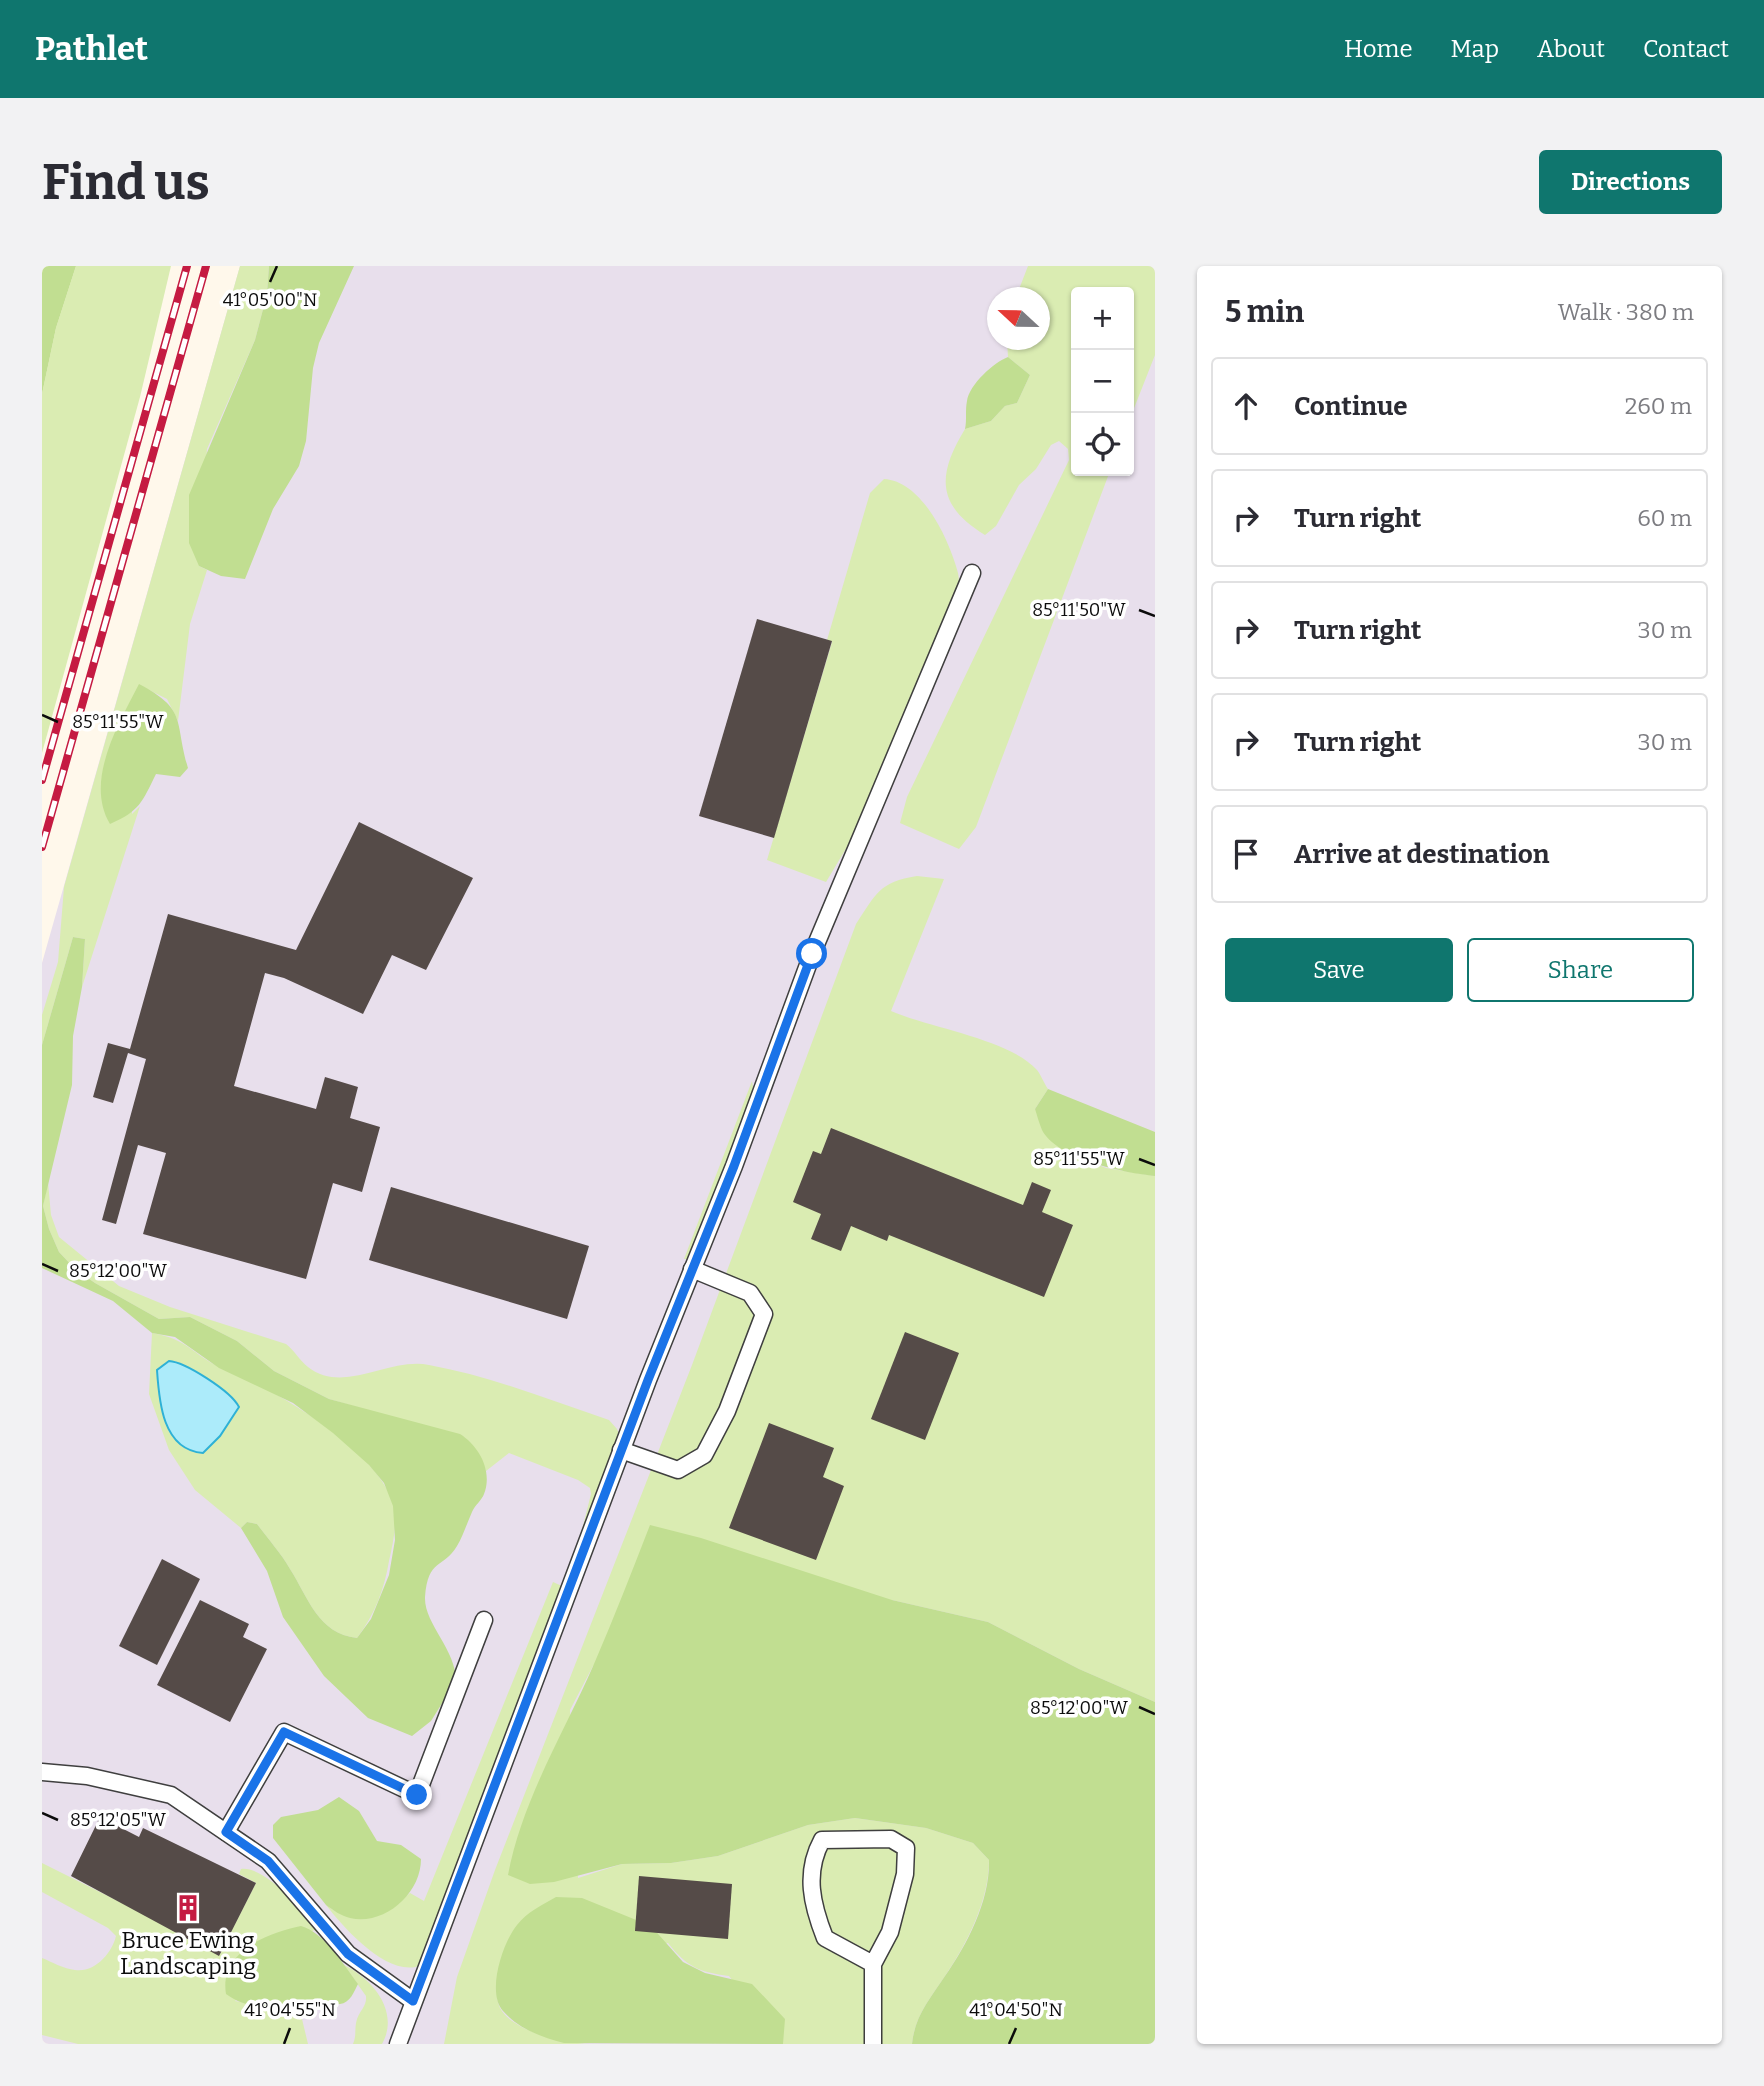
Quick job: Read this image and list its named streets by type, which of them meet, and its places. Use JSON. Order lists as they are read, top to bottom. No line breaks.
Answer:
{"places":{"building":["Bruce Ewing Landscaping"]},"north":"left","page":{"header":"Pathlet","nav":["Home","Map","About","Contact"],"buttons":["Directions",["Save","Share"]],"title":"Find us","heading":["5 min","Walk · 380 m"],"map_buttons":["+","−"],"list":[["Continue","260 m"],["Turn right","60 m"],["Turn right","30 m"],["Turn right","30 m"],"Arrive at destination"]},"coordinates":["41°05'00\"N","85°11'50\"W","85°11'55\"W","85°12'00\"W","85°12'05\"W","41°04'55\"N","41°04'50\"N"]}
